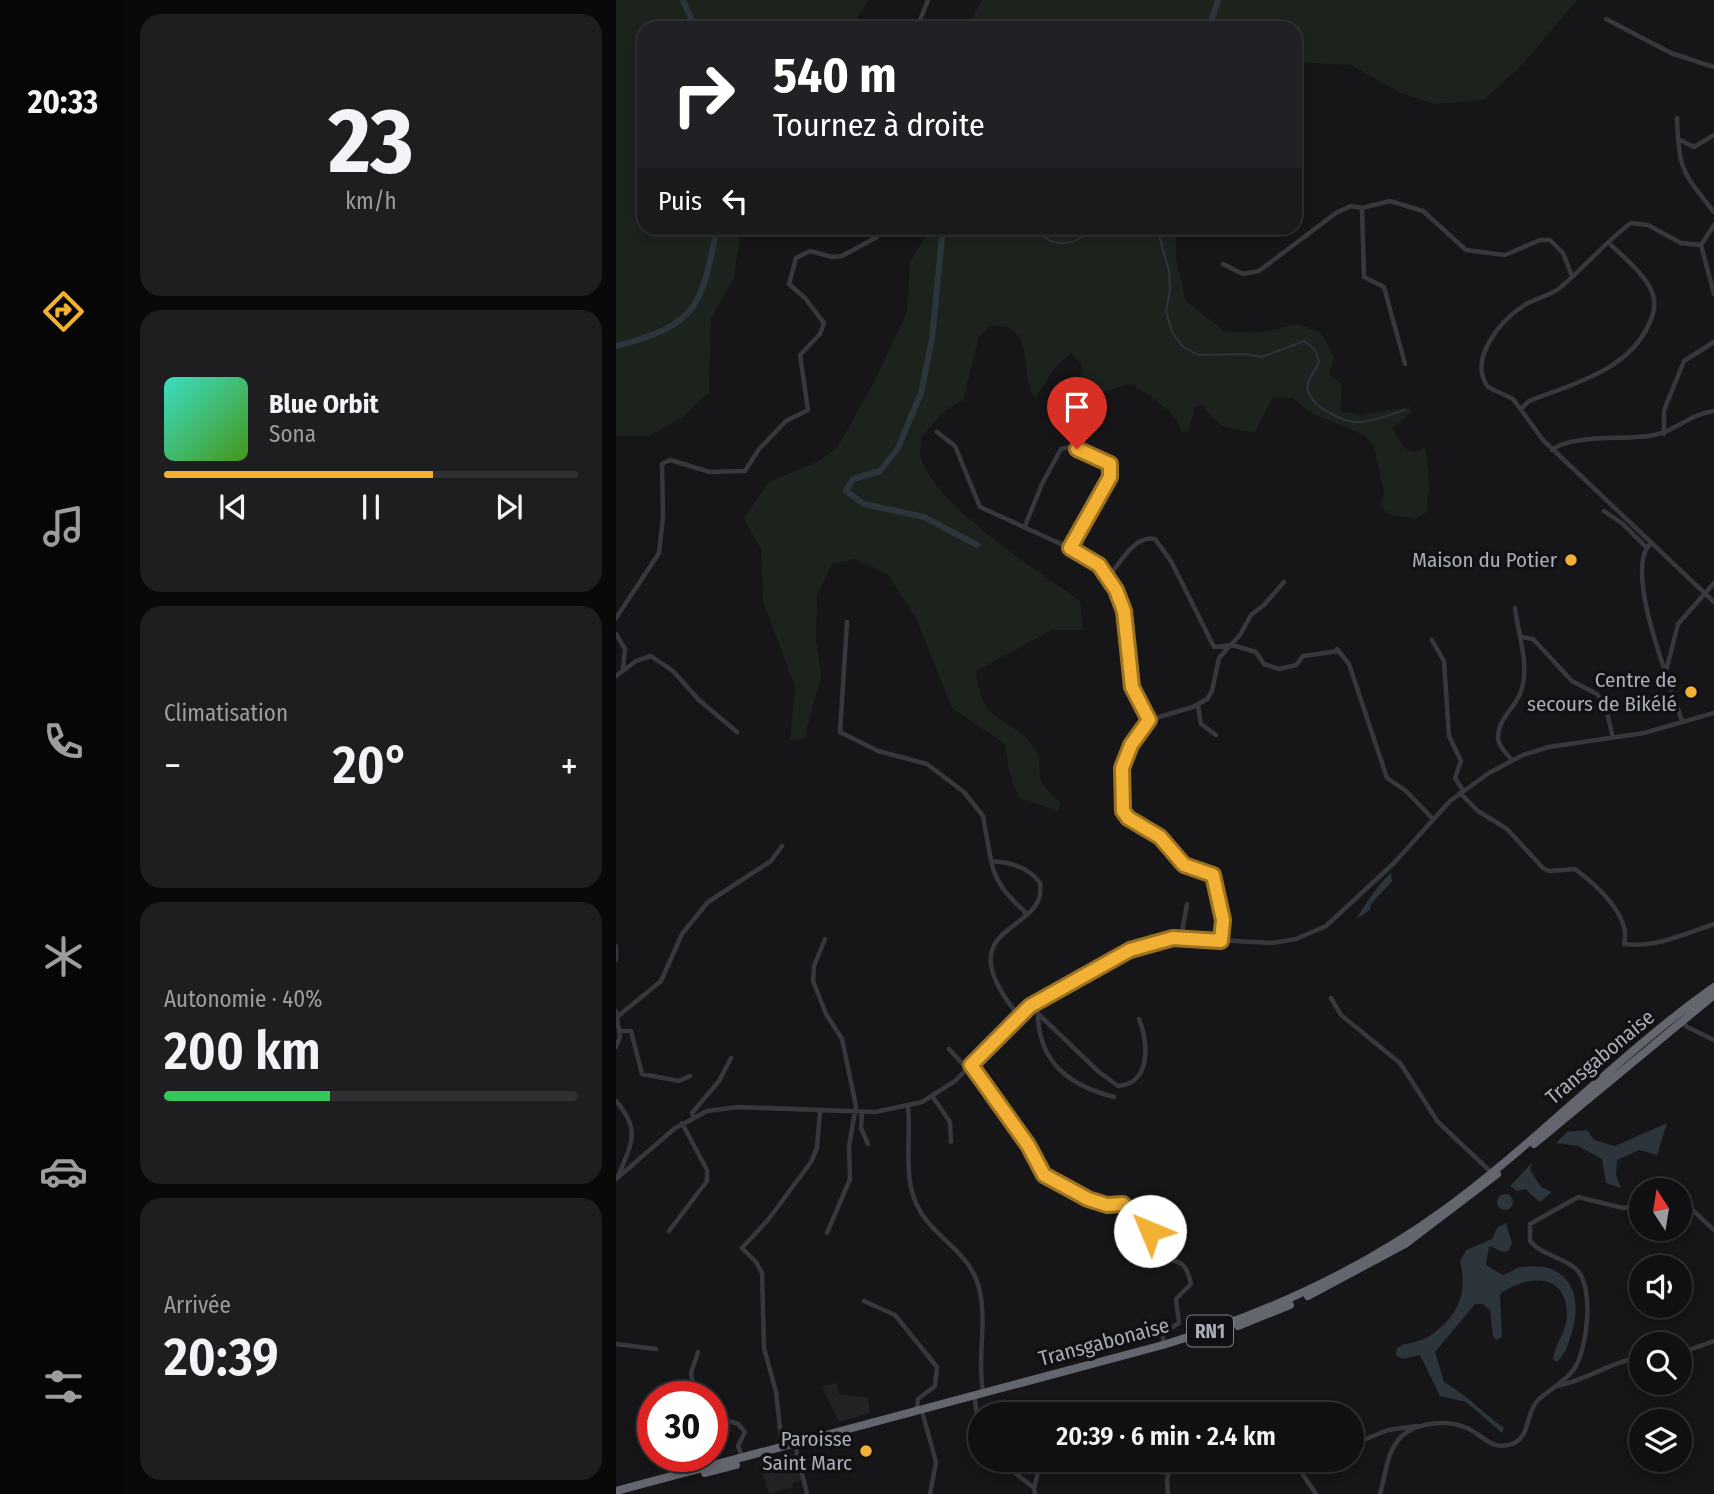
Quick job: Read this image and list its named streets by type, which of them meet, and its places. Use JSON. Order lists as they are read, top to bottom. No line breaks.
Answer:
{"streets":{"highway":["Transgabonaise","RN1"]},"places":["Maison du Potier","Centre de secours de Bikélé","Paroisse Saint Marc"],"north":"top","page":{"tabs":"20:33","tile":[["23","km/h"],"Climatisation",["Autonomie · 40%","200 km"],["Arrivée","20:39"]],"turn":["540 m","Tournez à droite"],"then":"Puis","song":["Blue Orbit","Sona"],"heat":["−","20°","+"],"limit":"30","trip":"20:39 · 6 min · 2.4 km"}}
